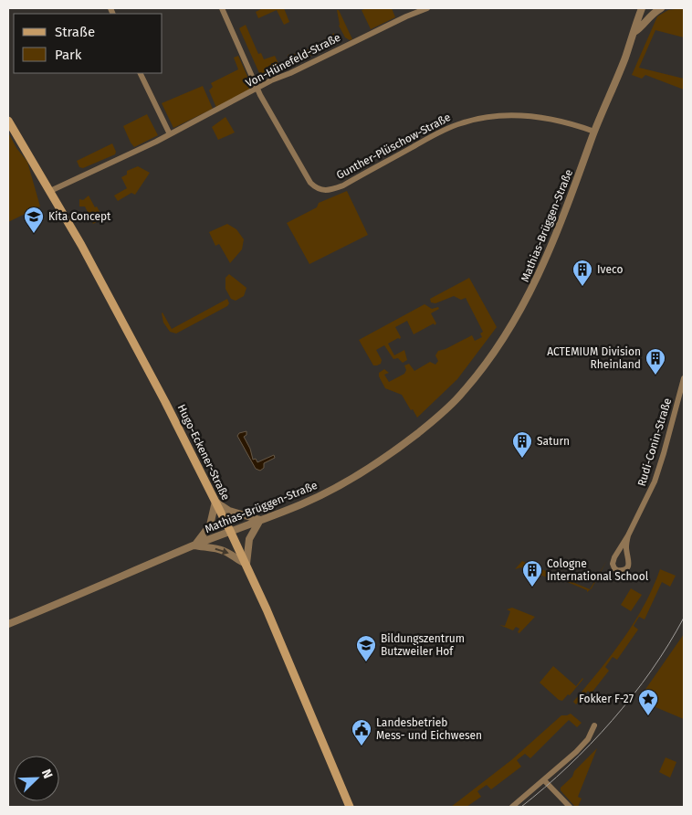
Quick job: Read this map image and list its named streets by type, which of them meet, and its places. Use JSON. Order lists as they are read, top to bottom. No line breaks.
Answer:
{"streets":{"main road":["Hugo-Eckener-Straße"],"street":["Von-Hünefeld-Straße","Gunther-Plüschow-Straße","Mathias-Brüggen-Straße","Rudi-Conin-Straße"]},"crossings":[["Von-Hünefeld-Straße","Gunther-Plüschow-Straße"],["Von-Hünefeld-Straße","Hugo-Eckener-Straße"],["Gunther-Plüschow-Straße","Mathias-Brüggen-Straße"],["Mathias-Brüggen-Straße","Hugo-Eckener-Straße"]],"places":{"school or university":["Kita Concept","Bildungszentrum Butzweiler Hof"],"building":["Iveco","ACTEMIUM Division Rheinland","Saturn","Cologne International School"],"place":["Fokker F-27"],"public building":["Landesbetrieb Mess- und Eichwesen"]},"legend":["Straße","Park"],"north":"top right"}
